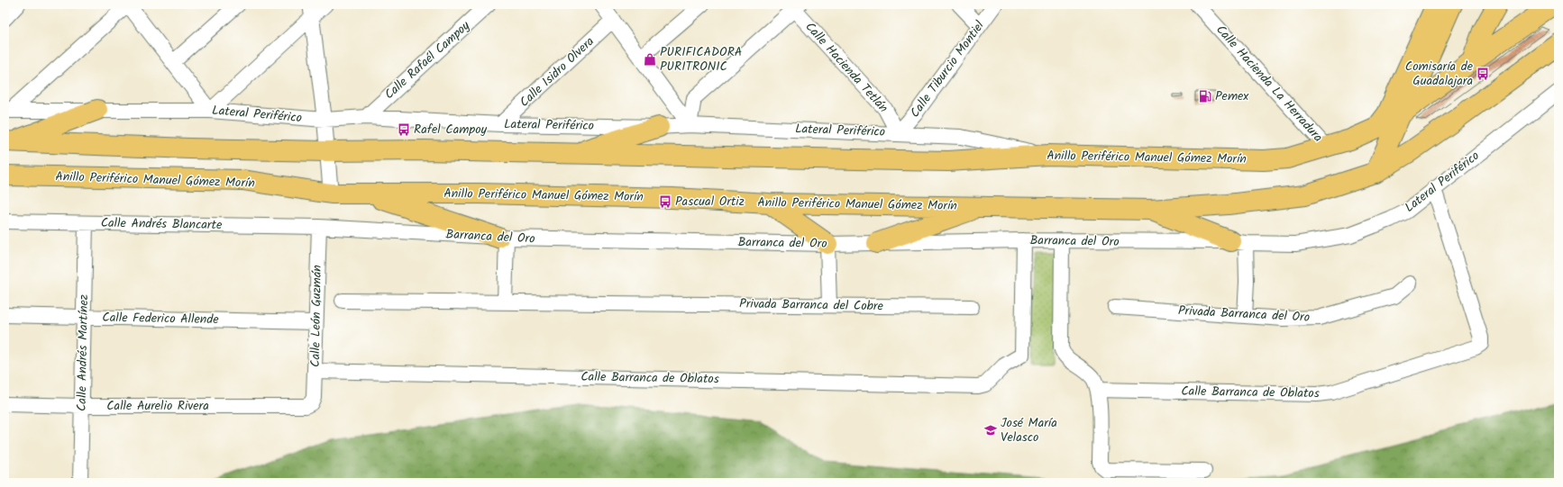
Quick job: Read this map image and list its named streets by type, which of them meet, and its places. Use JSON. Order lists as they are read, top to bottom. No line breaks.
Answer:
{"streets":{"highway":["Anillo Periférico Manuel Gómez Morín"],"street":["Calle Rafaél Campoy","Calle Hacienda Tetlán","Calle Tiburcio Montiel","Calle Isidro Olvera","Calle Hacienda La Herradura","Lateral Periférico","Calle Andrés Blancarte","Barranca del Oro","Privada Barranca del Cobre","Privada Barranca del Oro","Calle León Guzmán","Calle Federico Allende","Calle Andrés Martínez","Calle Barranca de Oblatos","Calle Aurelio Rivera"]},"crossings":[["Calle Rafaél Campoy","Lateral Periférico"],["Calle Hacienda Tetlán","Calle Tiburcio Montiel"],["Calle Hacienda Tetlán","Lateral Periférico"],["Calle Tiburcio Montiel","Lateral Periférico"],["Calle Isidro Olvera","Lateral Periférico"],["Calle Hacienda La Herradura","Anillo Periférico Manuel Gómez Morín"],["Lateral Periférico","Anillo Periférico Manuel Gómez Morín"],["Lateral Periférico","Barranca del Oro"],["Lateral Periférico","Calle Barranca de Oblatos"],["Calle Andrés Blancarte","Barranca del Oro"],["Calle Andrés Blancarte","Calle León Guzmán"],["Calle Andrés Blancarte","Calle Andrés Martínez"],["Barranca del Oro","Calle León Guzmán"],["Barranca del Oro","Calle Barranca de Oblatos"],["Calle León Guzmán","Calle Federico Allende"],["Calle León Guzmán","Calle Barranca de Oblatos"],["Calle León Guzmán","Calle Aurelio Rivera"],["Calle Federico Allende","Calle Andrés Martínez"],["Calle Andrés Martínez","Calle Aurelio Rivera"]],"places":{"shop":["PURIFICADORA PURITRONIC"],"bus stop":["Comisaría de Guadalajara","Rafel Campoy","Pascual Ortiz"],"fuel station":["Pemex"],"school or university":["José María Velasco"]}}
